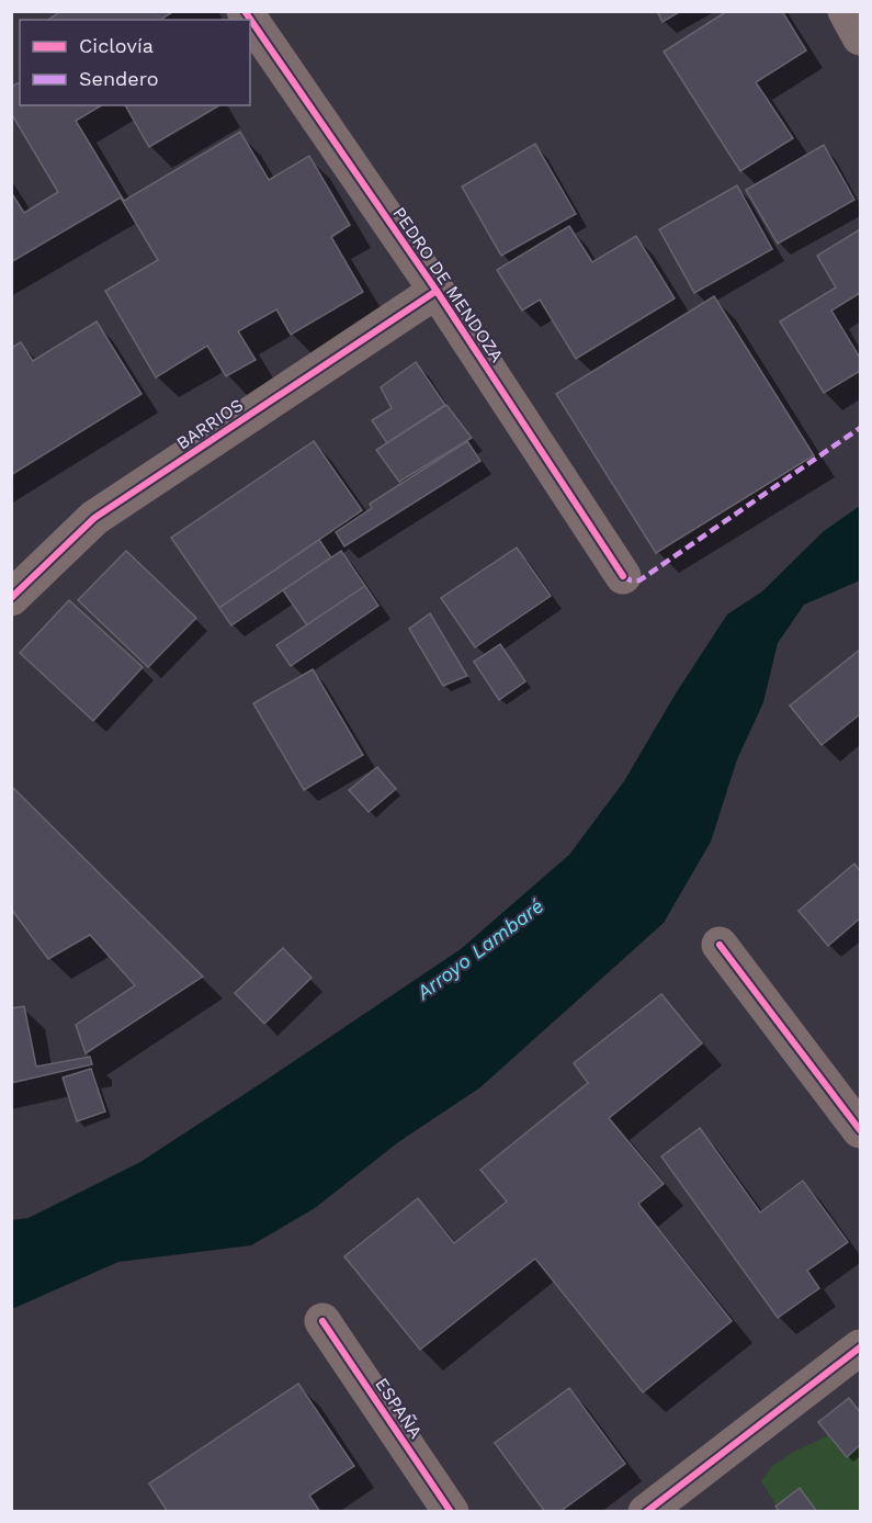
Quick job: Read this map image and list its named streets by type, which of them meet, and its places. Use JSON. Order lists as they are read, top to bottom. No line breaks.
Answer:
{"streets":{"street":["PEDRO DE MENDOZA","BARRIOS","ESPAÑA"]},"crossings":[["PEDRO DE MENDOZA","BARRIOS"]],"water":["Arroyo Lambaré"],"legend":["Ciclovía","Sendero"]}
